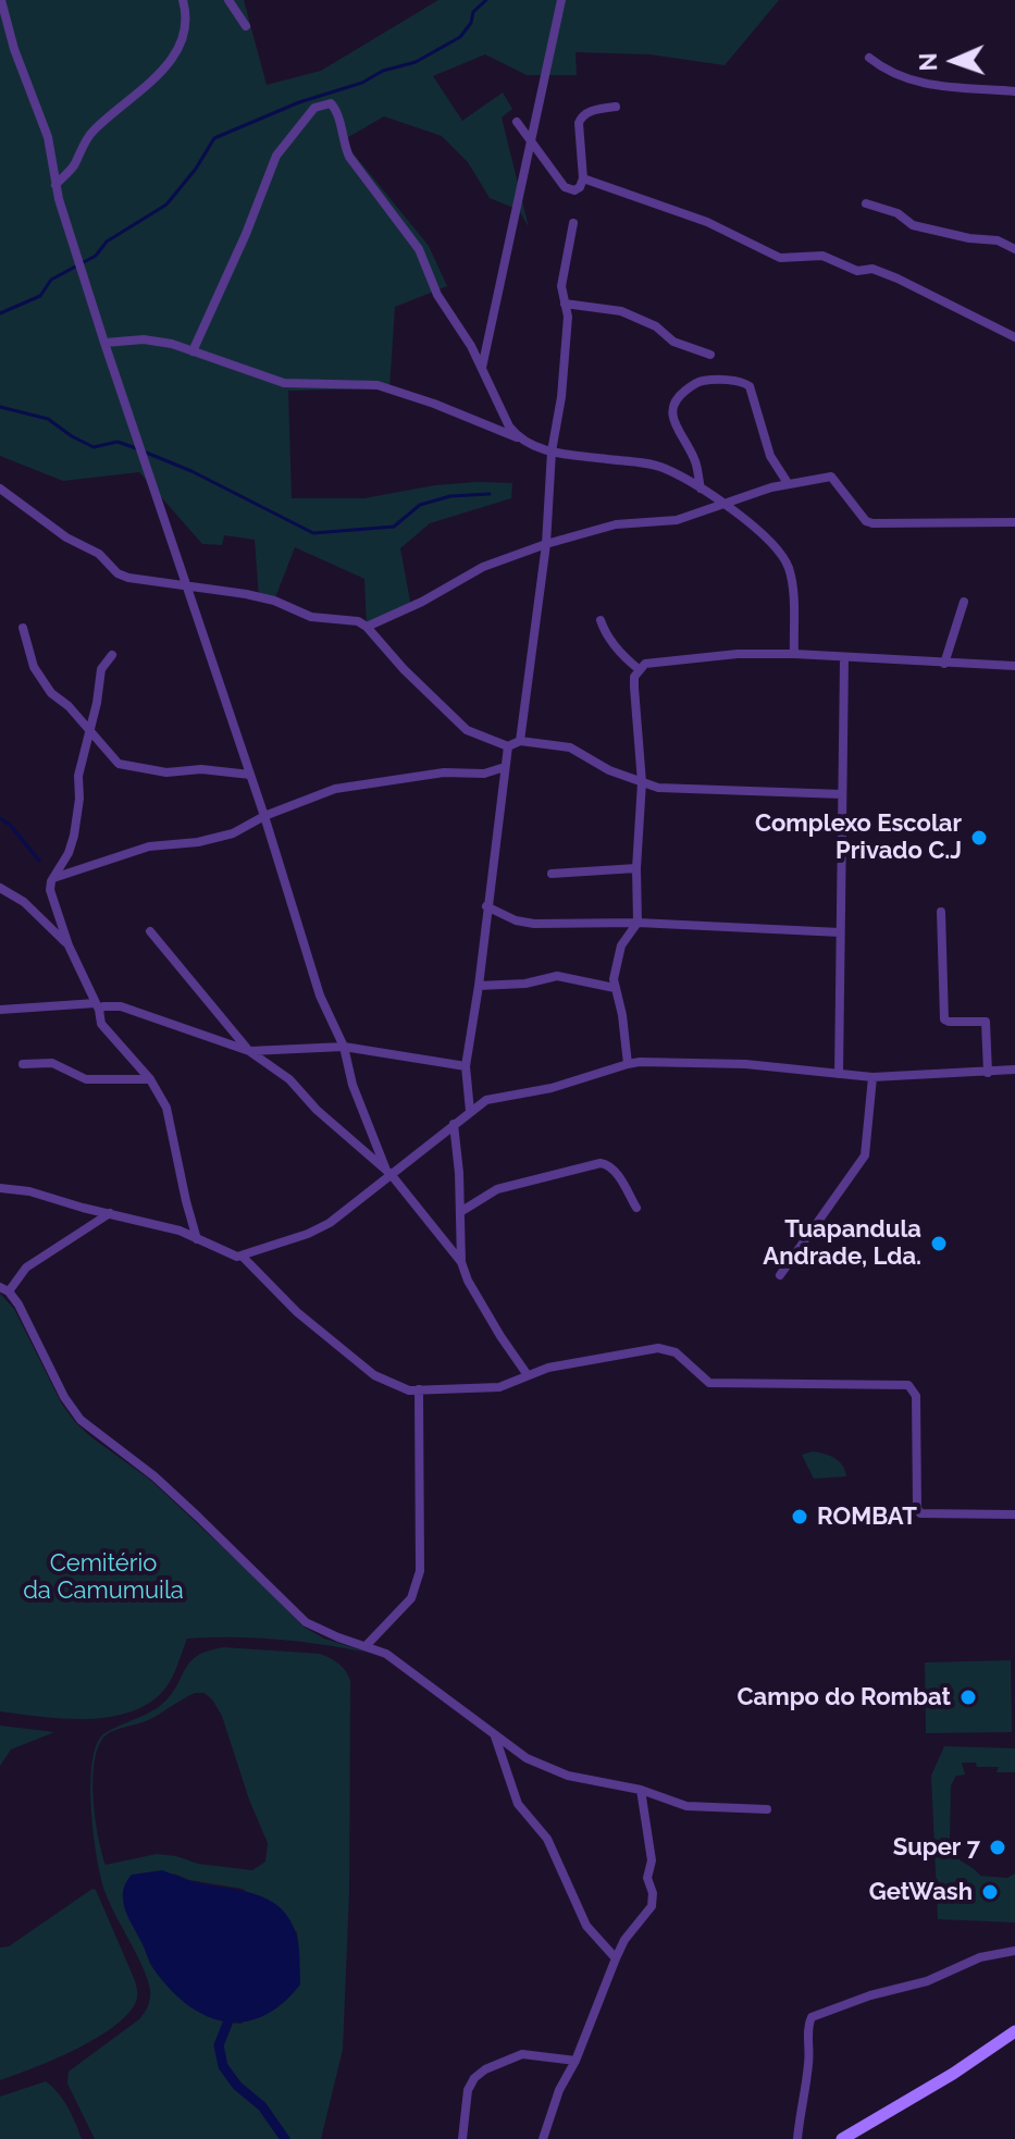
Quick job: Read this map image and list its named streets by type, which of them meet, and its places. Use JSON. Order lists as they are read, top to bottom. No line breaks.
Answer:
{"parks":["Cemitério da Camumuila"],"places":["Complexo Escolar Privado C.J","Tuapandula Andrade, Lda.","ROMBAT","Campo do Rombat","Super 7","GetWash"],"north":"left"}
